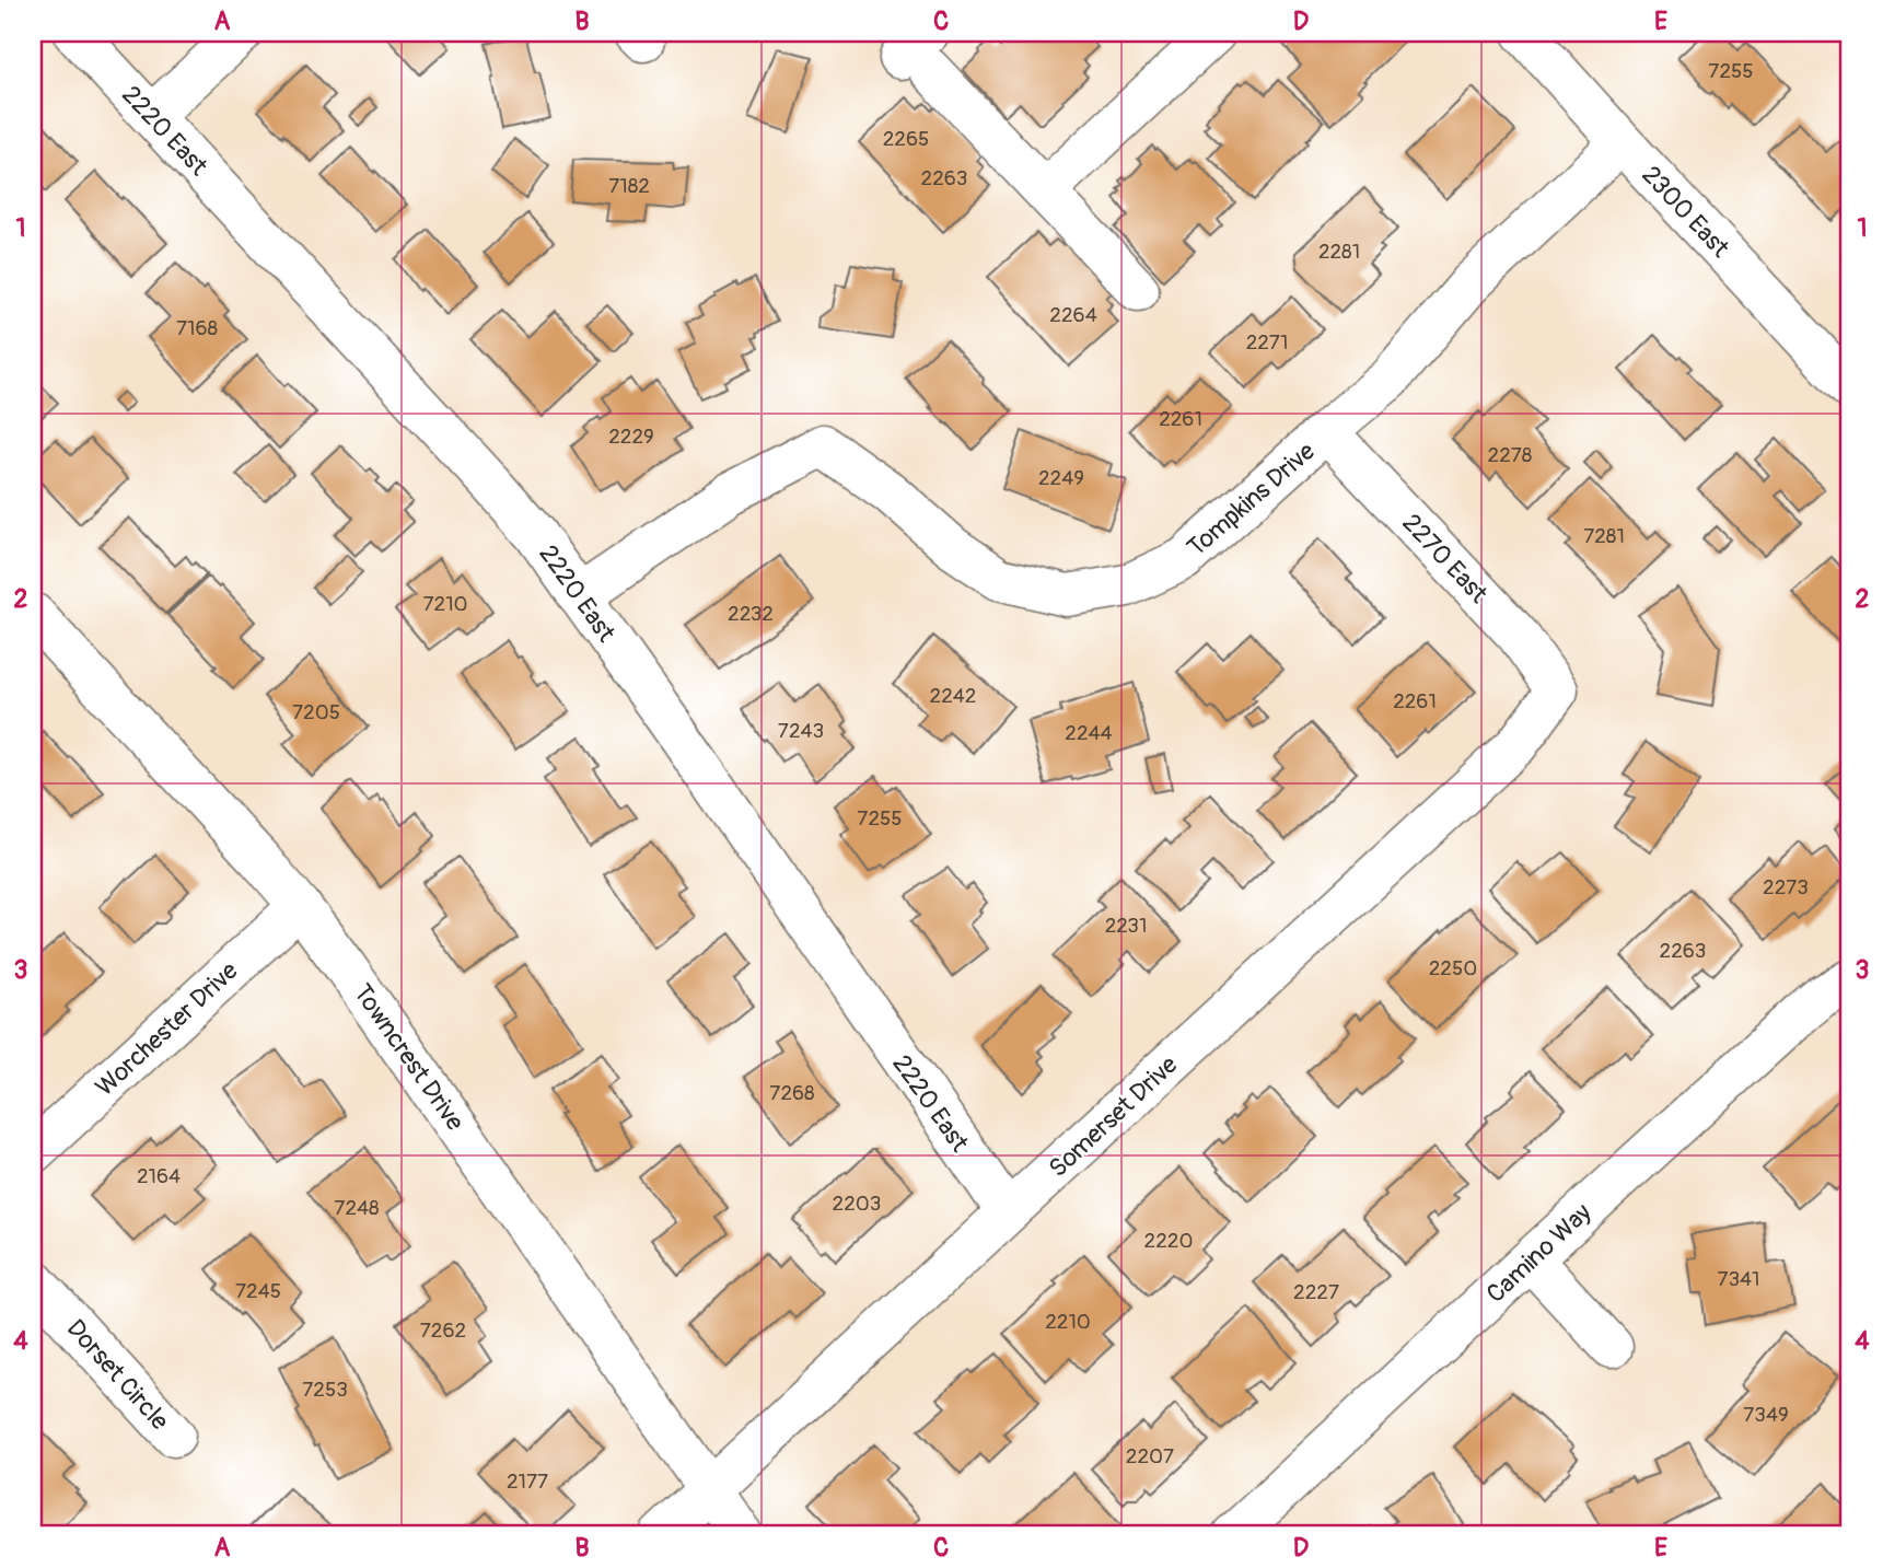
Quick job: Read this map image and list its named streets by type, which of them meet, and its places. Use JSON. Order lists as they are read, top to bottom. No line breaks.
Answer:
{"streets":{"street":["2220 East","2300 East","Tompkins Drive","2270 East","Worchester Drive","Towncrest Drive","Somerset Drive","Camino Way","Dorset Circle"]},"crossings":[["2220 East","Tompkins Drive"],["2220 East","Somerset Drive"],["2300 East","Tompkins Drive"],["Tompkins Drive","2270 East"],["2270 East","Somerset Drive"],["Worchester Drive","Towncrest Drive"],["Towncrest Drive","Somerset Drive"]],"house_numbers":["7255","2265","2263","7182","2281","2264","7168","2271","2261","2229","2278","2249","7281","7210","2232","2242","2261","7205","7243","2244","7255","2273","2231","2263","2250","7268","2164","2203","7248","2220","7341","7245","2227","2210","7262","7253","7349","2207","2177"],"grid":{"columns":["A","B","C","D","E"],"rows":["1","2","3","4"]}}
